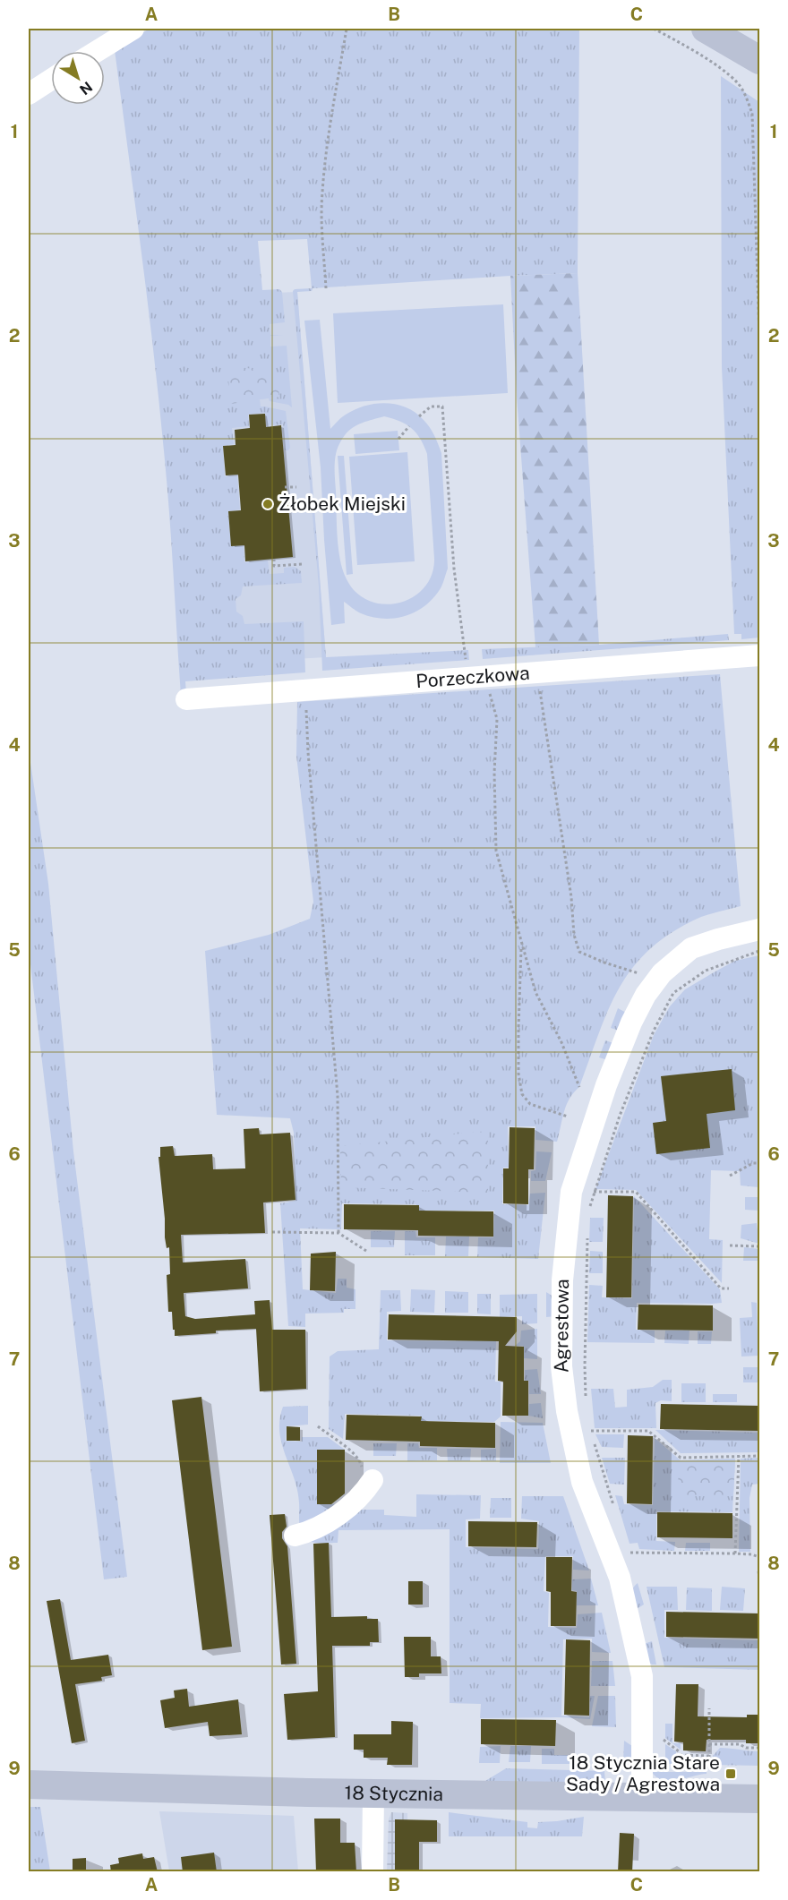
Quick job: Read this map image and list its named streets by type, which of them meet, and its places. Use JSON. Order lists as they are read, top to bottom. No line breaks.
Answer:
{"streets":{"main road":["18 Stycznia"],"street":["Porzeczkowa","Agrestowa"]},"crossings":[["Agrestowa","18 Stycznia"]],"places":{"other":["Żłobek Miejski"],"transit":["18 Stycznia Stare Sady / Agrestowa"]},"north":"bottom right","grid":{"columns":["A","B","C"],"rows":["1","2","3","4","5","6","7","8","9"]}}
